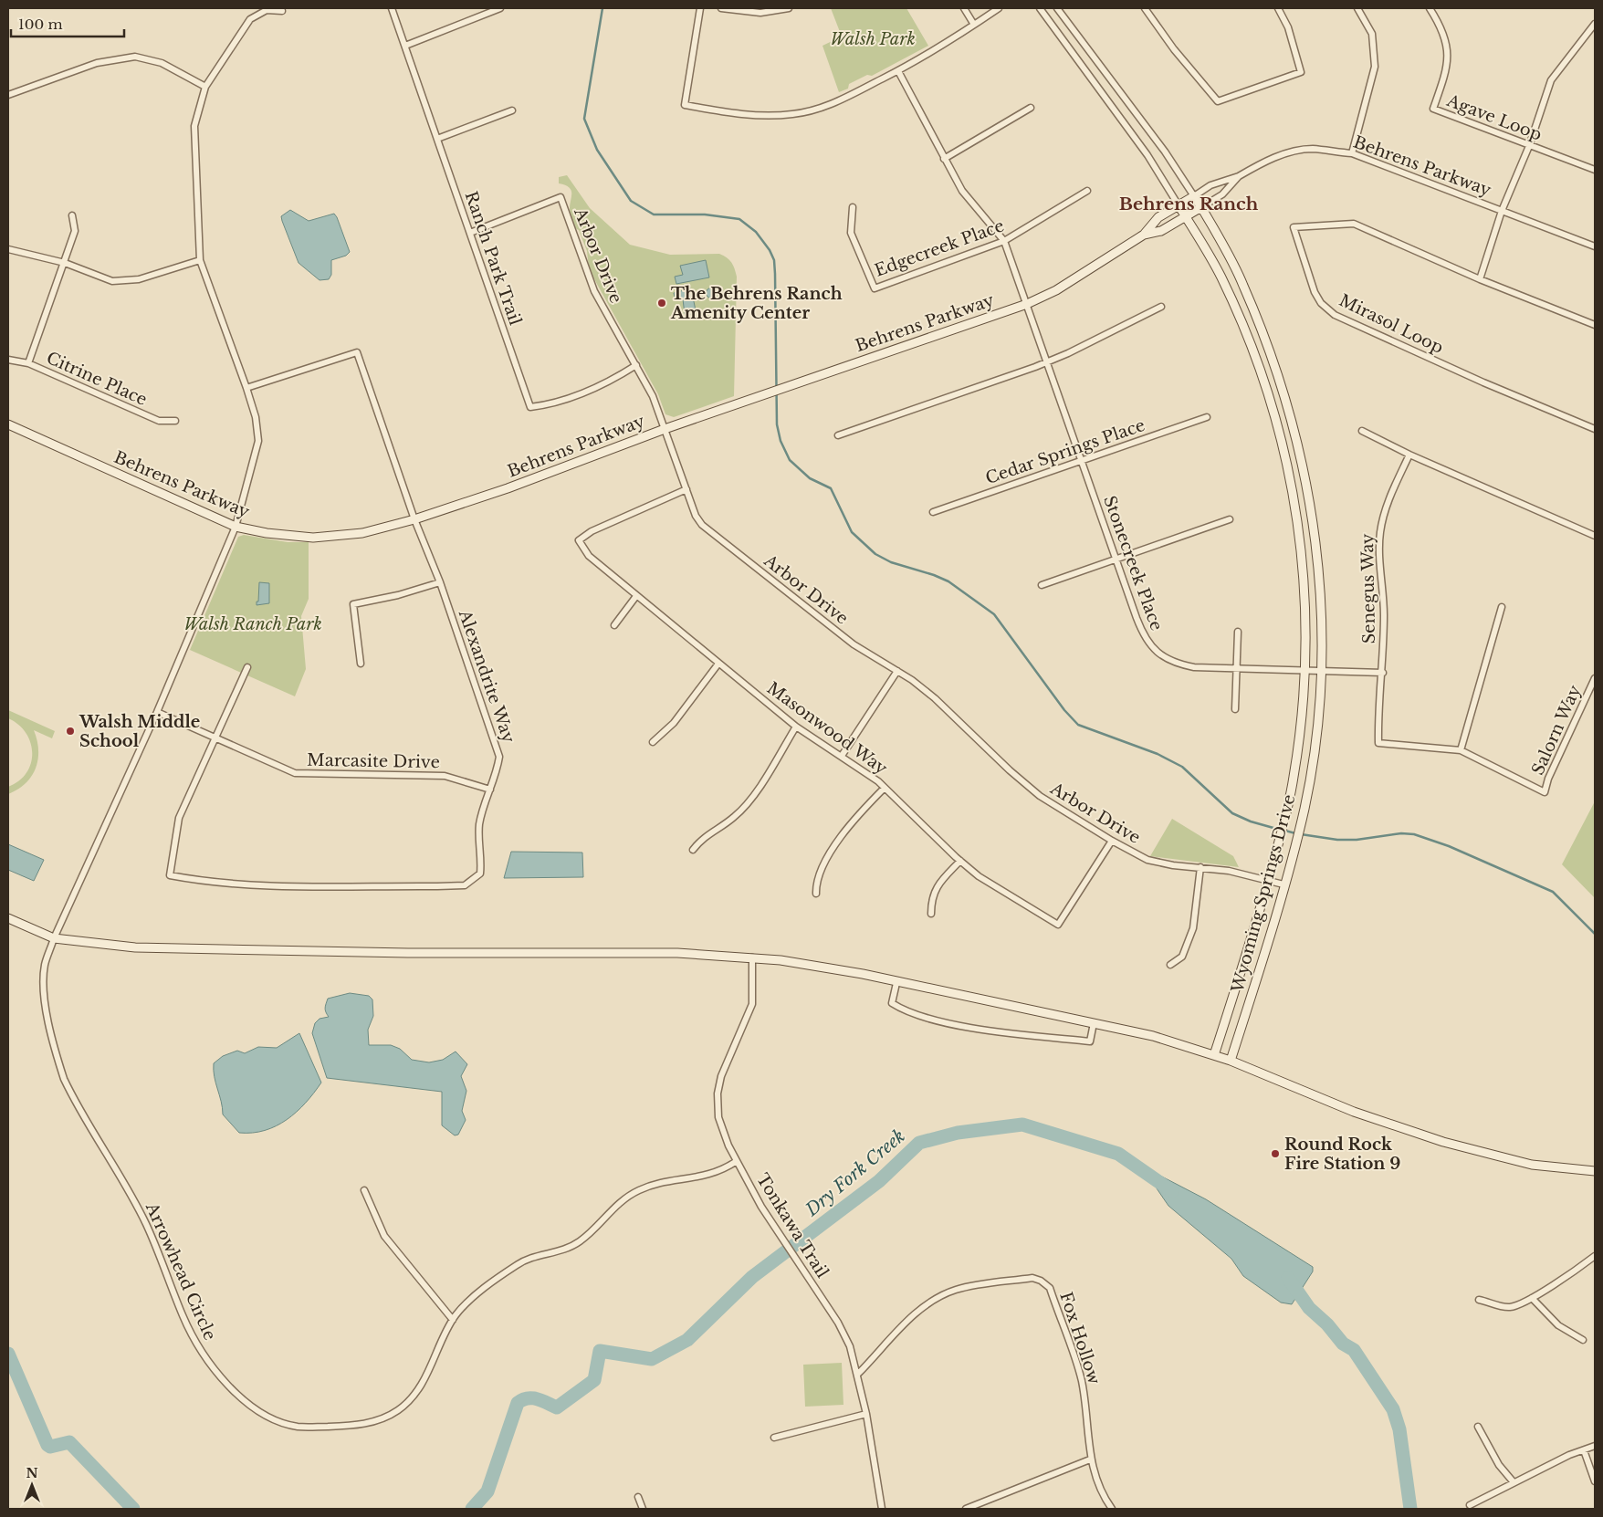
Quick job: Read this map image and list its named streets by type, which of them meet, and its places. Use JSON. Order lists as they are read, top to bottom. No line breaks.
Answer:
{"streets":{"street":["Agave Loop","Behrens Parkway","Edgecreek Place","Arbor Drive","Ranch Park Trail","Mirasol Loop","Citrine Place","Cedar Springs Place","Stonecreek Place","Senegus Way","Alexandrite Way","Masonwood Way","Salorn Way","Marcasite Drive","Wyoming Springs Drive","Tonkawa Trail","Arrowhead Circle","Fox Hollow"]},"crossings":[["Behrens Parkway","Arbor Drive"],["Behrens Parkway","Stonecreek Place"],["Behrens Parkway","Alexandrite Way"],["Behrens Parkway","Wyoming Springs Drive"],["Behrens Parkway","Arrowhead Circle"],["Edgecreek Place","Stonecreek Place"],["Arbor Drive","Ranch Park Trail"],["Arbor Drive","Masonwood Way"],["Arbor Drive","Wyoming Springs Drive"],["Cedar Springs Place","Stonecreek Place"],["Stonecreek Place","Wyoming Springs Drive"],["Senegus Way","Salorn Way"],["Alexandrite Way","Marcasite Drive"],["Alexandrite Way","Arrowhead Circle"],["Marcasite Drive","Arrowhead Circle"],["Tonkawa Trail","Arrowhead Circle"],["Tonkawa Trail","Fox Hollow"]],"districts":["Behrens Ranch"],"water":["Dry Fork Creek"],"parks":["Walsh Park","Walsh Ranch Park"],"places":["The Behrens Ranch Amenity Center","Walsh Middle School","Round Rock Fire Station 9"],"scale_bar":"100 m","north":"top"}
